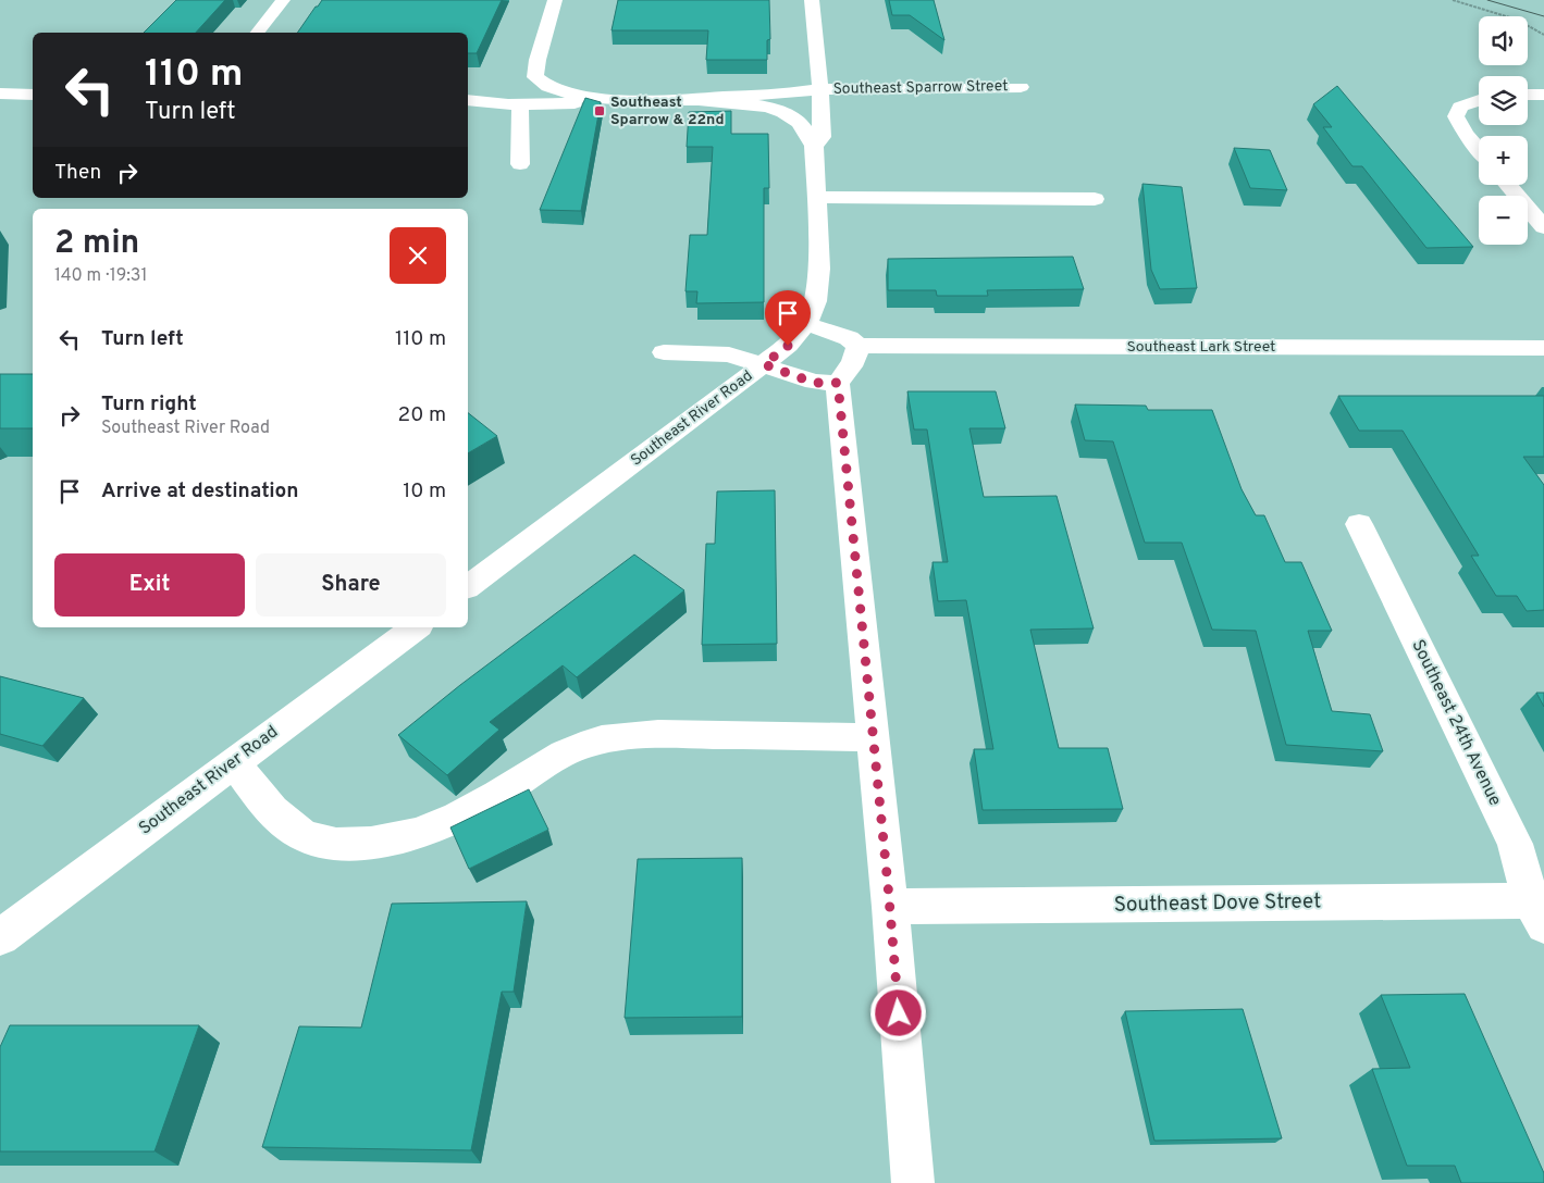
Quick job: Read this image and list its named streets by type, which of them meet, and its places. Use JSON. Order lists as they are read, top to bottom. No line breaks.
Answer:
{"streets":{"street":["Southeast Sparrow Street","Southeast Lark Street","Southeast River Road","Southeast 24th Avenue","Southeast Dove Street"]},"crossings":[["Southeast Sparrow Street","Southeast River Road"],["Southeast 24th Avenue","Southeast Dove Street"]],"places":{"transit":["Southeast Sparrow & 22nd"]},"page":{"map_buttons":["+","−"],"turn":["110 m","Turn left"],"then":"Then","heading":["2 min","140 m · 19:31"],"list":[{"name":"Turn left","value":"110 m"},{"name":"Turn right","note":"Southeast River Road","value":"20 m"},{"name":"Arrive at destination","value":"10 m"}],"buttons":["Exit","Share"]}}
